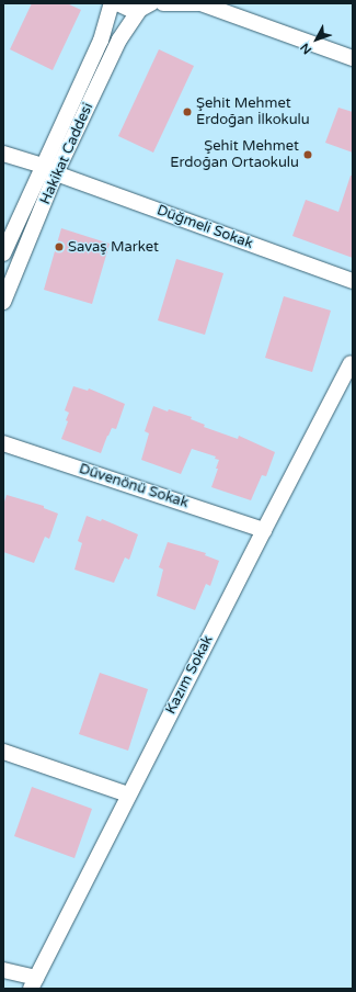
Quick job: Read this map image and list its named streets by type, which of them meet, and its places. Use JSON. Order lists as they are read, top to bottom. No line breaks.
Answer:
{"streets":{"street":["Hakikat Caddesi","Düğmeli Sokak","Düvenönü Sokak","Kazım Sokak"]},"crossings":[["Hakikat Caddesi","Düğmeli Sokak"],["Düvenönü Sokak","Kazım Sokak"]],"places":["Şehit Mehmet Erdoğan İlkokulu","Şehit Mehmet Erdoğan Ortaokulu","Savaş Market"],"north":"bottom left"}
